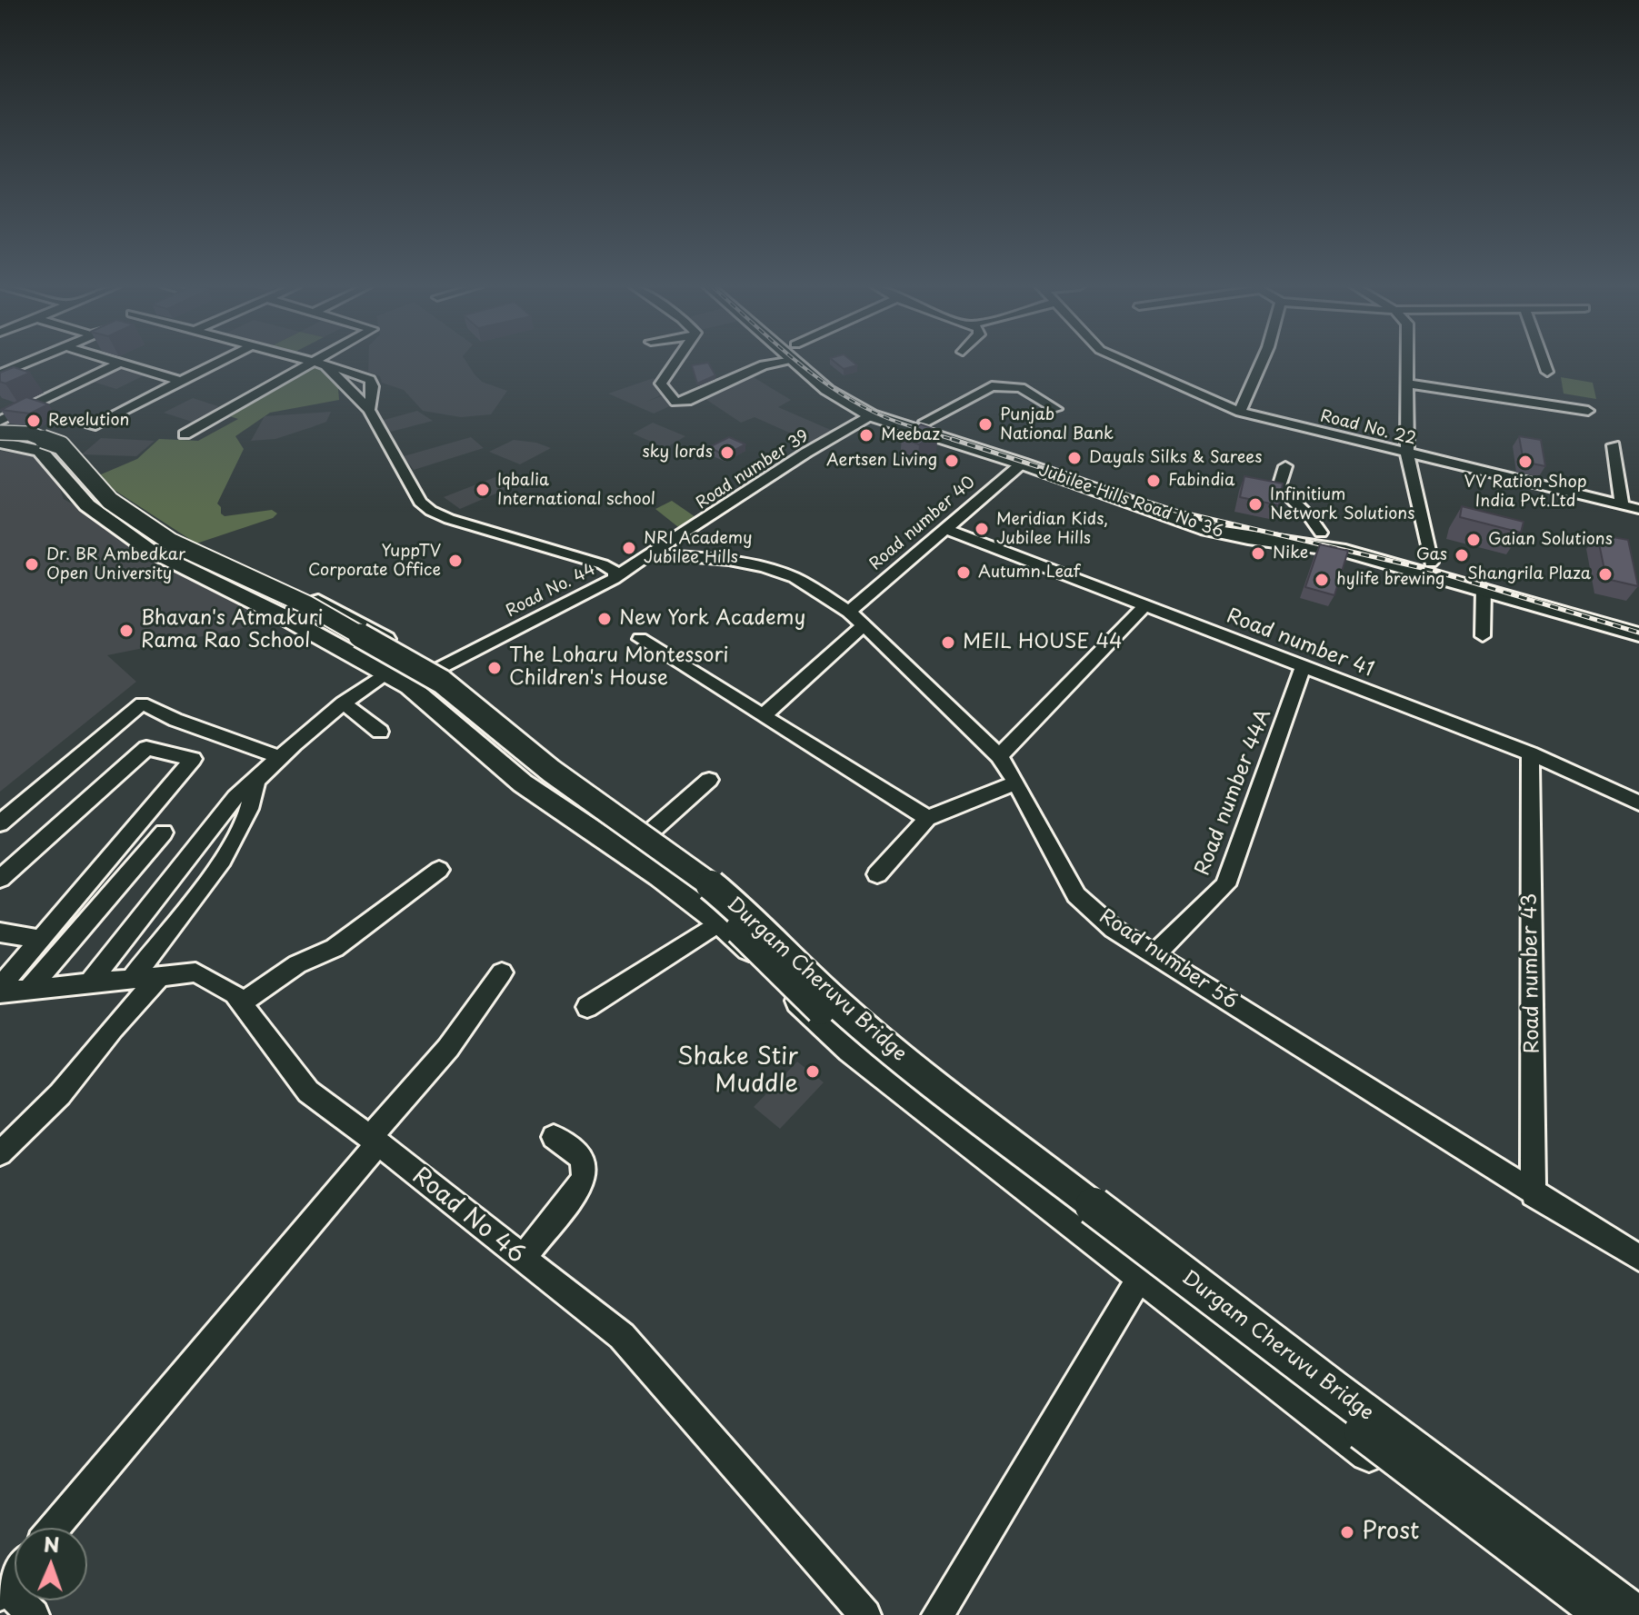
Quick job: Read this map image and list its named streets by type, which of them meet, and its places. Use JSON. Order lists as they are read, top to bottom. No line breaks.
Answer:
{"streets":{"main road":["Jubilee Hills Road No 36","Durgam Cheruvu Bridge"],"street":["Road No. 22","Road number 39","Road number 40","Road No. 44","Road number 41","Road number 44A","Road number 56","Road number 43","Road No 46"]},"crossings":[["Road number 39","Jubilee Hills Road No 36"],["Road number 39","Road No. 44"],["Road number 39","Road number 56"],["Jubilee Hills Road No 36","Road number 40"],["Road number 40","Road number 41"],["Road number 40","Road number 56"],["Road number 41","Road number 44A"],["Road number 41","Road number 43"],["Road number 44A","Road number 56"],["Road number 56","Road number 43"]],"places":["Revelution","Punjab National Bank","Meebaz","sky lords","Dayals Silks & Sarees","Aertsen Living","VV Ration Shop India Pvt.Ltd","Fabindia","Iqbalia International school","Infinitium Network Solutions","Meridian Kids, Jubilee Hills","Gaian Solutions","NRI Academy Jubilee Hills","Nike","Gas","YuppTV Corporate Office","Dr. BR Ambedkar Open University","Autumn Leaf","Shangrila Plaza","hylife brewing","New York Academy","Bhavan's Atmakuri Rama Rao School","MEIL HOUSE 44","The Loharu Montessori Children's House","Shake Stir Muddle","Prost"],"north":"top"}
